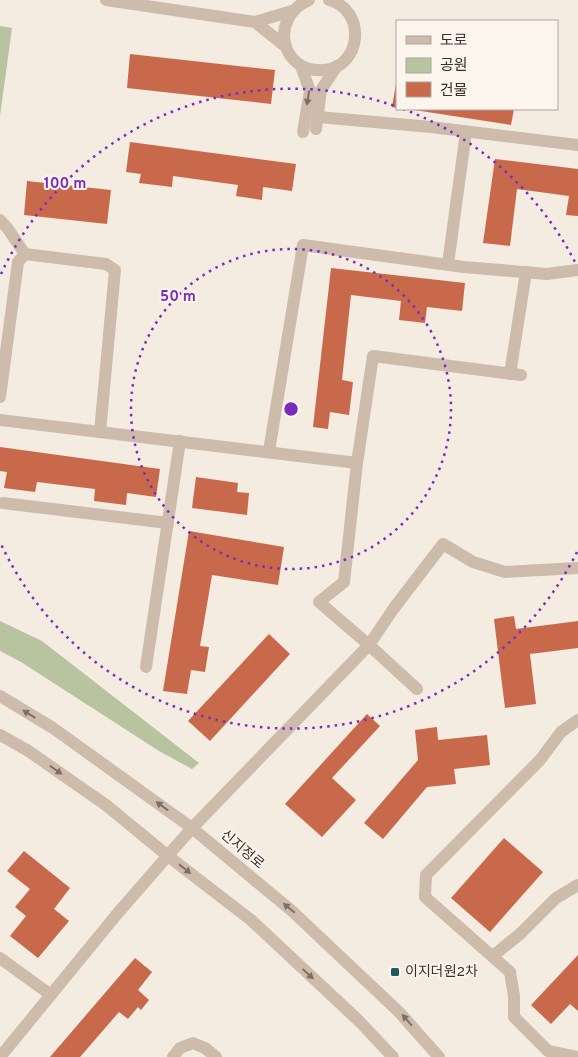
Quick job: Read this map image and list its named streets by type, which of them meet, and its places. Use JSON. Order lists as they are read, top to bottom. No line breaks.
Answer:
{"streets":{"street":["신지정로"]},"places":{"transit":["이지더원2차"]},"legend":["도로","공원","건물"],"rings":["100 m","50 m"]}
